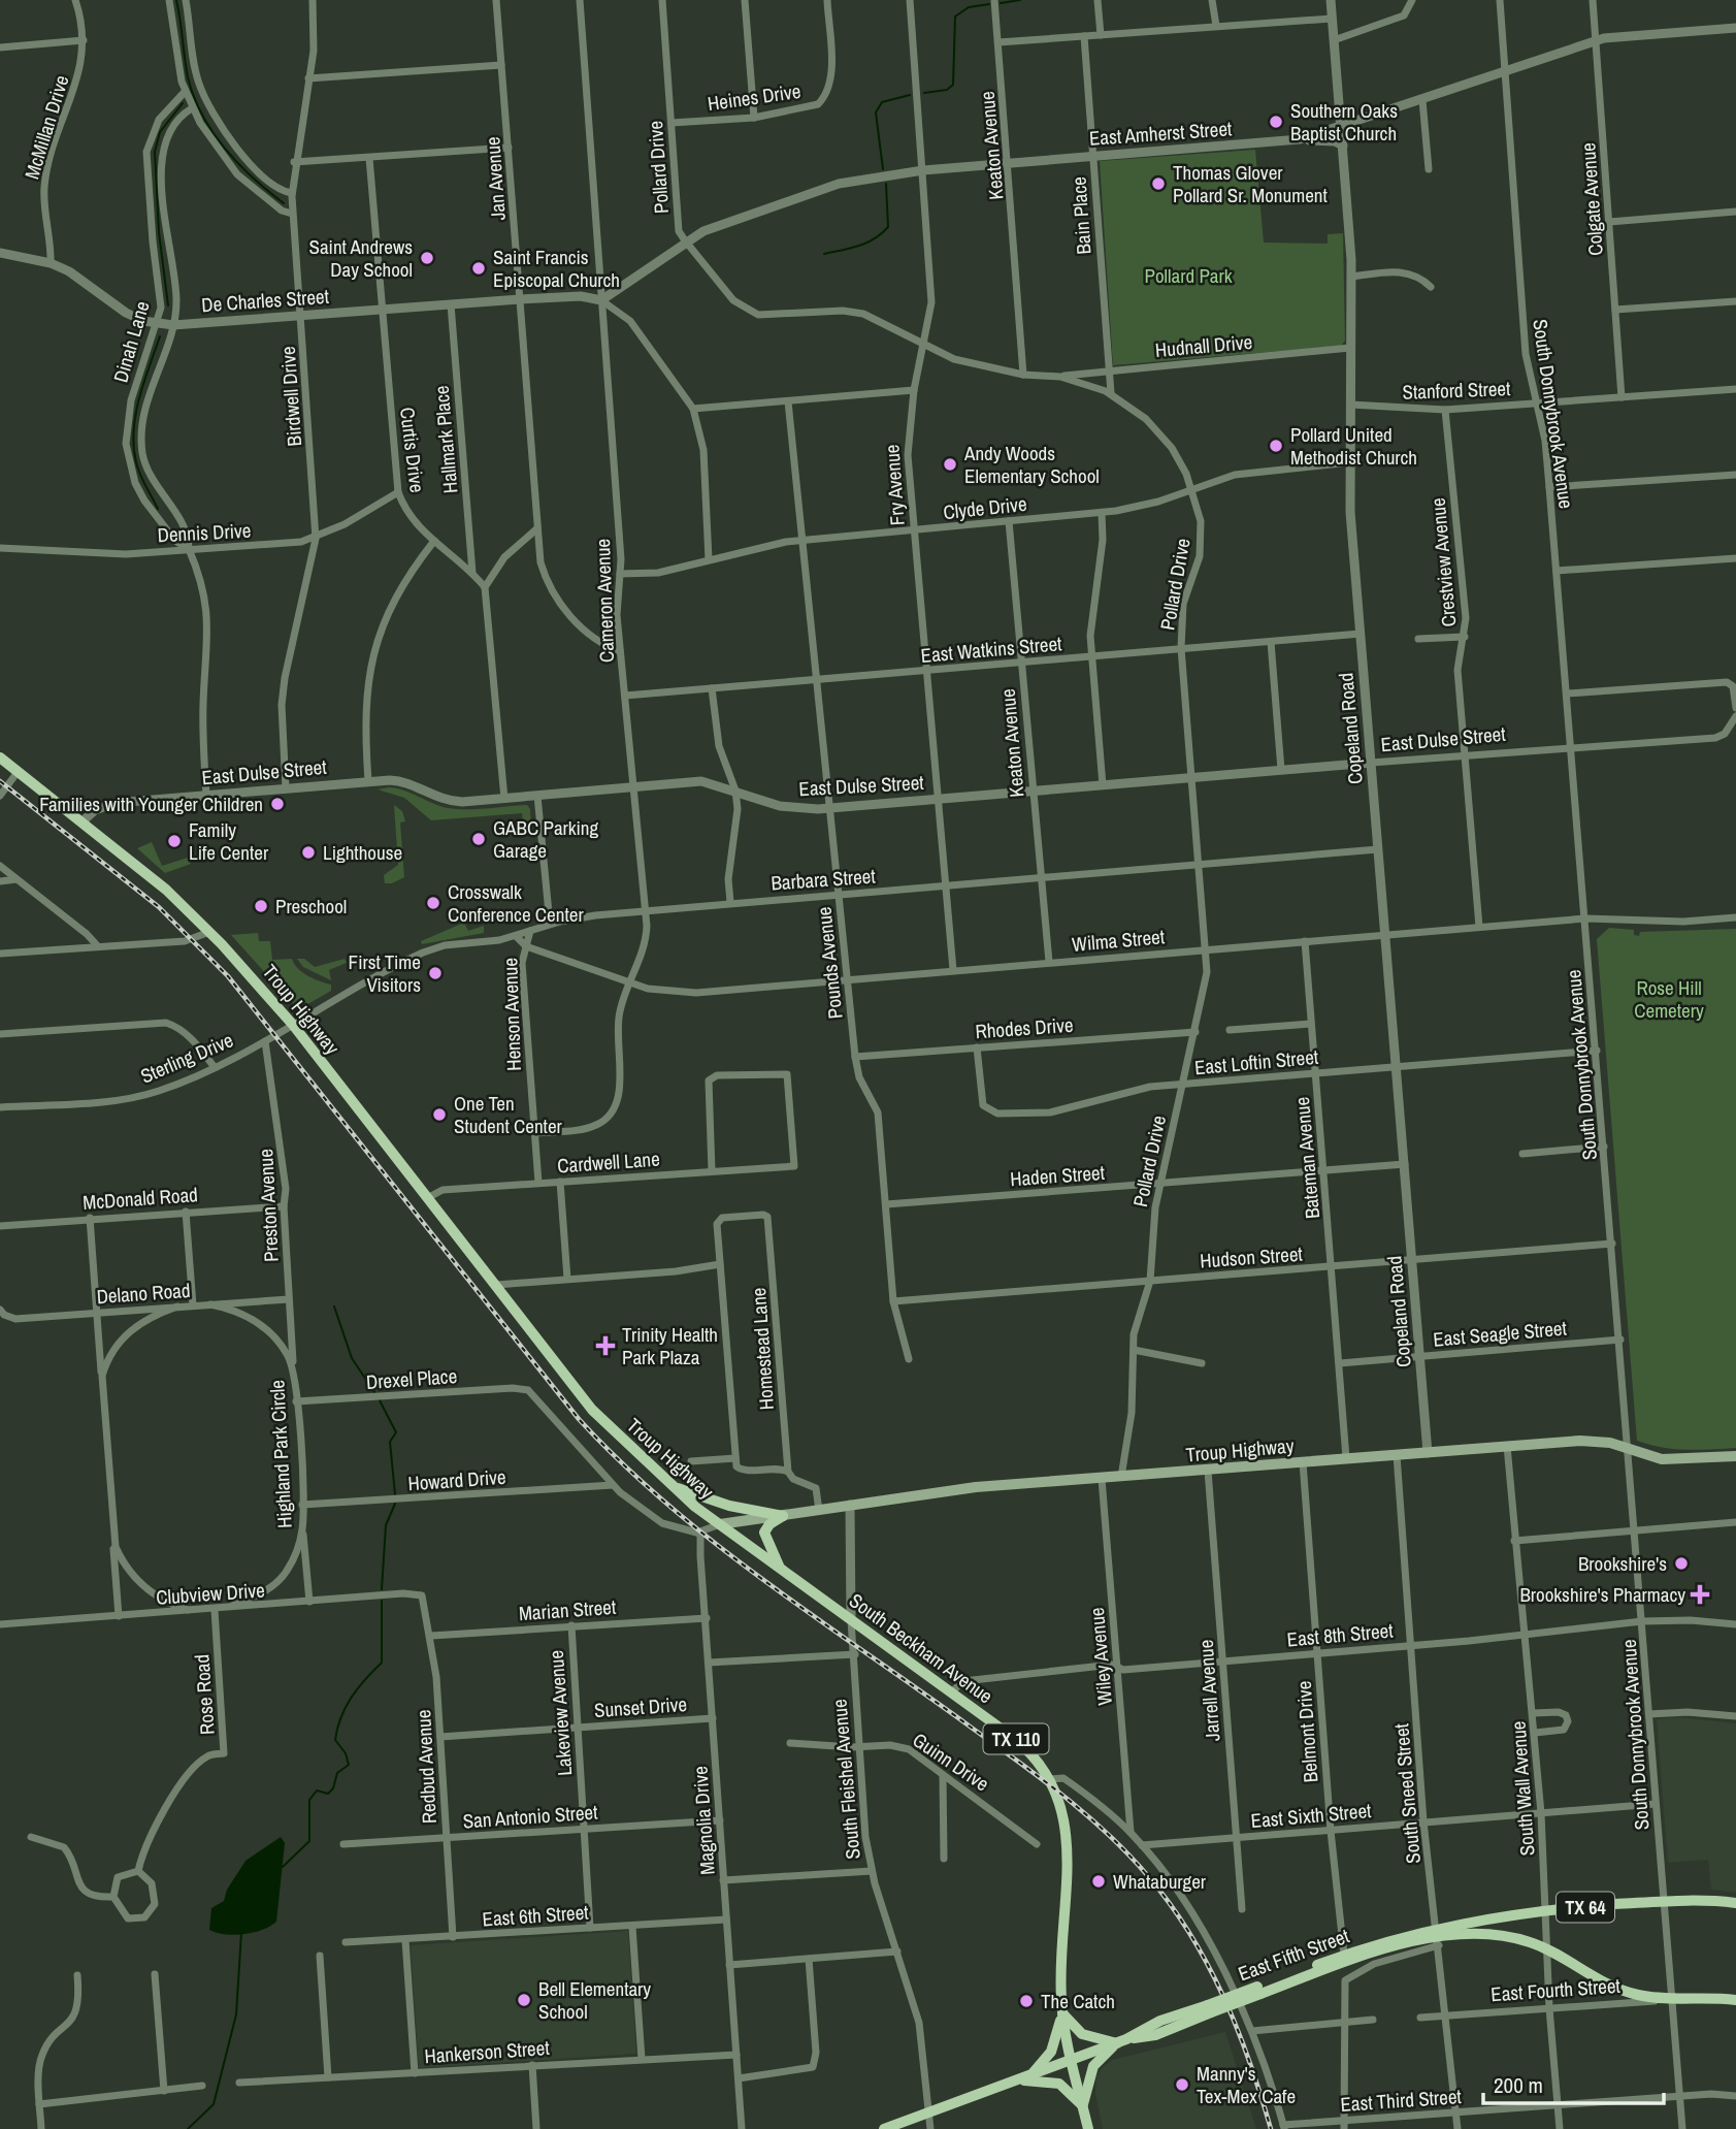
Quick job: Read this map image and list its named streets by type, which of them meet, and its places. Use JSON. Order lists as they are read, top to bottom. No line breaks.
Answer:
{"streets":{"main road":["Troup Highway","South Beckham Avenue","TX 110","TX 64","East Fifth Street","East Fourth Street"],"street":["Heines Drive","McMillan Drive","East Amherst Street","Keaton Avenue","Pollard Drive","Jan Avenue","Colgate Avenue","Bain Place","De Charles Street","Dinah Lane","Hudnall Drive","Stanford Street","Birdwell Drive","South Donnybrook Avenue","Hallmark Place","Curtis Drive","Fry Avenue","Clyde Drive","Dennis Drive","Crestview Avenue","Cameron Avenue","East Watkins Street","Copeland Road","East Dulse Street","Barbara Street","Wilma Street","Pounds Avenue","Henson Avenue","Rhodes Drive","Sterling Drive","East Loftin Street","Bateman Avenue","Cardwell Lane","Haden Street","McDonald Road","Preston Avenue","Hudson Street","Delano Road","East Seagle Street","Homestead Lane","Drexel Place","Highland Park Circle","Howard Drive","Clubview Drive","Marian Street","East 8th Street","Wiley Avenue","Jarrell Avenue","Rose Road","Sunset Drive","Lakeview Avenue","Belmont Drive","Guinn Drive","Redbud Avenue","South Fleishel Avenue","South Wall Avenue","South Sneed Street","East Sixth Street","San Antonio Street","Magnolia Drive","East 6th Street","Hankerson Street","East Third Street"]},"crossings":[["Heines Drive","Pollard Drive"],["McMillan Drive","De Charles Street"],["East Amherst Street","Keaton Avenue"],["East Amherst Street","Pollard Drive"],["East Amherst Street","Colgate Avenue"],["East Amherst Street","Bain Place"],["East Amherst Street","De Charles Street"],["East Amherst Street","South Donnybrook Avenue"],["East Amherst Street","Fry Avenue"],["East Amherst Street","Cameron Avenue"],["East Amherst Street","Copeland Road"],["Keaton Avenue","Pollard Drive"],["Keaton Avenue","Clyde Drive"],["Keaton Avenue","East Watkins Street"],["Keaton Avenue","East Dulse Street"],["Keaton Avenue","Barbara Street"],["Keaton Avenue","Wilma Street"],["Pollard Drive","Bain Place"],["Pollard Drive","Hudnall Drive"],["Pollard Drive","Fry Avenue"],["Pollard Drive","Clyde Drive"],["Pollard Drive","East Watkins Street"],["Pollard Drive","East Dulse Street"],["Pollard Drive","Barbara Street"],["Pollard Drive","Wilma Street"],["Pollard Drive","Troup Highway"],["Pollard Drive","Rhodes Drive"],["Pollard Drive","East Loftin Street"],["Pollard Drive","Haden Street"],["Pollard Drive","Hudson Street"],["Jan Avenue","De Charles Street"],["Jan Avenue","Cameron Avenue"],["Colgate Avenue","Stanford Street"],["Bain Place","Hudnall Drive"],["De Charles Street","Dinah Lane"],["De Charles Street","Birdwell Drive"],["De Charles Street","Hallmark Place"],["De Charles Street","Curtis Drive"],["De Charles Street","Cameron Avenue"],["Dinah Lane","Dennis Drive"],["Dinah Lane","East Dulse Street"],["Hudnall Drive","Copeland Road"],["Stanford Street","South Donnybrook Avenue"],["Stanford Street","Crestview Avenue"],["Stanford Street","Copeland Road"],["Birdwell Drive","Dennis Drive"],["Birdwell Drive","East Dulse Street"],["South Donnybrook Avenue","East Dulse Street"],["South Donnybrook Avenue","Wilma Street"],["South Donnybrook Avenue","Troup Highway"],["South Donnybrook Avenue","East Loftin Street"],["South Donnybrook Avenue","Hudson Street"],["South Donnybrook Avenue","East Seagle Street"],["South Donnybrook Avenue","East 8th Street"],["South Donnybrook Avenue","East Sixth Street"],["South Donnybrook Avenue","East Fifth Street"],["South Donnybrook Avenue","East Fourth Street"],["South Donnybrook Avenue","East Third Street"],["Hallmark Place","Curtis Drive"],["Curtis Drive","Dennis Drive"],["Fry Avenue","Clyde Drive"],["Fry Avenue","East Watkins Street"],["Fry Avenue","East Dulse Street"],["Fry Avenue","Barbara Street"],["Fry Avenue","Wilma Street"],["Clyde Drive","Cameron Avenue"],["Clyde Drive","Copeland Road"],["Clyde Drive","Pounds Avenue"],["Crestview Avenue","East Dulse Street"],["Crestview Avenue","Wilma Street"],["Cameron Avenue","East Watkins Street"],["Cameron Avenue","East Dulse Street"],["Cameron Avenue","Barbara Street"],["Cameron Avenue","Wilma Street"],["Cameron Avenue","Henson Avenue"],["East Watkins Street","Copeland Road"],["East Watkins Street","Pounds Avenue"],["Copeland Road","East Dulse Street"],["Copeland Road","Barbara Street"],["Copeland Road","Wilma Street"],["Copeland Road","Troup Highway"],["Copeland Road","East Loftin Street"],["Copeland Road","Haden Street"],["Copeland Road","Hudson Street"],["Copeland Road","East Seagle Street"],["East Dulse Street","Pounds Avenue"],["East Dulse Street","Troup Highway"],["Barbara Street","Wilma Street"],["Barbara Street","Pounds Avenue"],["Barbara Street","Troup Highway"],["Barbara Street","Henson Avenue"],["Barbara Street","Sterling Drive"],["Wilma Street","Pounds Avenue"],["Wilma Street","Henson Avenue"],["Wilma Street","Bateman Avenue"],["Pounds Avenue","Rhodes Drive"],["Pounds Avenue","Haden Street"],["Pounds Avenue","Hudson Street"],["Troup Highway","Sterling Drive"],["Troup Highway","Bateman Avenue"],["Troup Highway","Cardwell Lane"],["Troup Highway","South Beckham Avenue"],["Troup Highway","Wiley Avenue"],["Troup Highway","Jarrell Avenue"],["Troup Highway","Belmont Drive"],["Troup Highway","South Fleishel Avenue"],["Troup Highway","South Wall Avenue"],["Troup Highway","South Sneed Street"],["Henson Avenue","Cardwell Lane"],["Rhodes Drive","East Loftin Street"],["Sterling Drive","Preston Avenue"],["East Loftin Street","Bateman Avenue"],["Bateman Avenue","Haden Street"],["Bateman Avenue","Hudson Street"],["Bateman Avenue","East Seagle Street"],["McDonald Road","Preston Avenue"],["Preston Avenue","Delano Road"],["Preston Avenue","Highland Park Circle"],["Delano Road","Highland Park Circle"],["Drexel Place","Highland Park Circle"],["Drexel Place","Howard Drive"],["Highland Park Circle","Howard Drive"],["Highland Park Circle","Clubview Drive"],["Clubview Drive","Rose Road"],["Clubview Drive","Redbud Avenue"],["Marian Street","Lakeview Avenue"],["Marian Street","Redbud Avenue"],["Marian Street","Magnolia Drive"],["East 8th Street","South Beckham Avenue"],["East 8th Street","Wiley Avenue"],["East 8th Street","Jarrell Avenue"],["East 8th Street","Belmont Drive"],["East 8th Street","South Wall Avenue"],["East 8th Street","South Sneed Street"],["South Beckham Avenue","South Fleishel Avenue"],["South Beckham Avenue","TX 64"],["Jarrell Avenue","East Sixth Street"],["Sunset Drive","Lakeview Avenue"],["Sunset Drive","Redbud Avenue"],["Sunset Drive","Magnolia Drive"],["Lakeview Avenue","San Antonio Street"],["Lakeview Avenue","East 6th Street"],["Belmont Drive","East Sixth Street"],["Belmont Drive","East Fifth Street"],["Guinn Drive","South Fleishel Avenue"],["Redbud Avenue","San Antonio Street"],["Redbud Avenue","East 6th Street"],["South Fleishel Avenue","TX 64"],["South Wall Avenue","East Sixth Street"],["South Wall Avenue","East Fifth Street"],["South Wall Avenue","East Fourth Street"],["South Wall Avenue","East Third Street"],["South Sneed Street","East Sixth Street"],["South Sneed Street","East Fifth Street"],["South Sneed Street","East Fourth Street"],["South Sneed Street","East Third Street"],["San Antonio Street","Magnolia Drive"],["Magnolia Drive","East 6th Street"],["Magnolia Drive","Hankerson Street"],["TX 64","East Fifth Street"],["East Fifth Street","East Fourth Street"]],"parks":["Pollard Park","Rose Hill Cemetery"],"places":{"other":["Southern Oaks Baptist Church","Thomas Glover Pollard Sr. Monument","Saint Andrews Day School","Saint Francis Episcopal Church","Pollard United Methodist Church","Andy Woods Elementary School","Families with Younger Children","GABC Parking Garage","Family Life Center","Lighthouse","Crosswalk Conference Center","Preschool","First Time Visitors","One Ten Student Center","Brookshire's","Whataburger","Bell Elementary School","The Catch","Manny's Tex-Mex Cafe"],"health":["Trinity Health Park Plaza","Brookshire's Pharmacy"]},"scale_bar":"200 m"}
